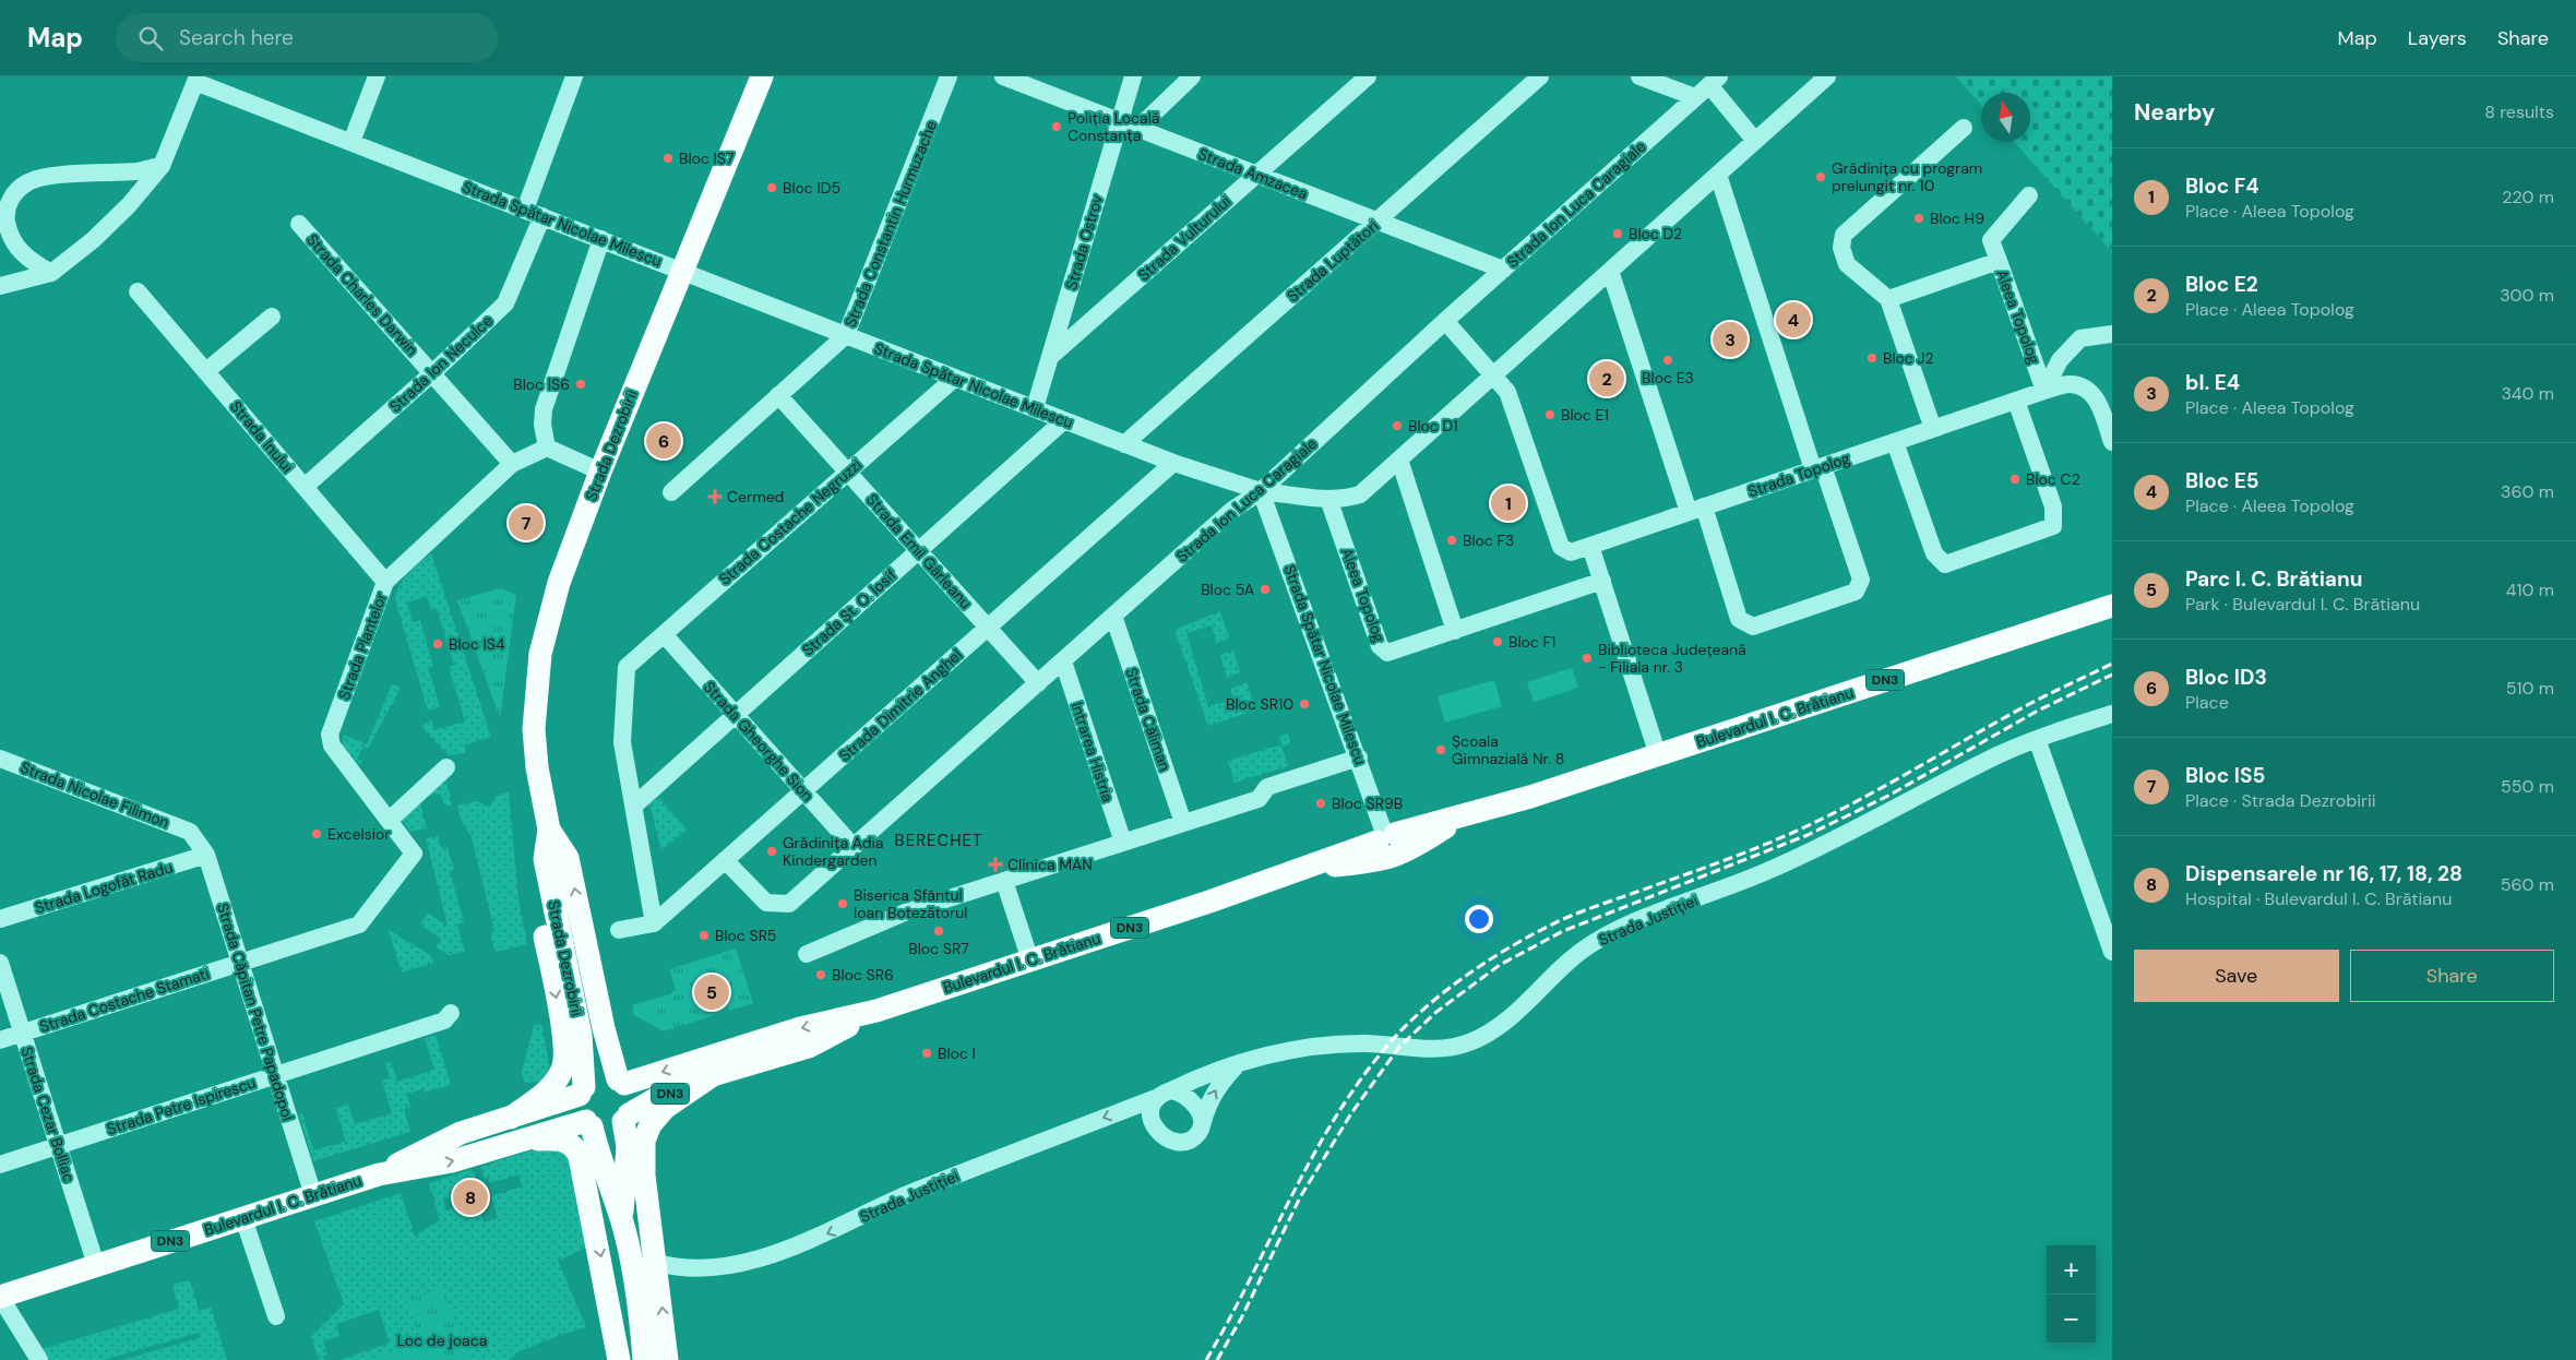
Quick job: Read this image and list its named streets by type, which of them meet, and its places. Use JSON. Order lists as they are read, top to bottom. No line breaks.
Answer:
{"streets":{"main road":["Strada Dezrobirii","DN3","Bulevardul I. C. Brătianu"],"street":["Strada Amzacea","Strada Ion Luca Caragiale","Strada Spătar Nicolae Milescu","Strada Constantin Hurmuzache","Strada Vulturului","Strada Ostrov","Strada Luptători","Strada Charles Darwin","Aleea Topolog","Strada Ion Neculce","Strada Inului","Strada Topolog","Strada Costache Negruzzi","Strada Emil Gârleanu","Strada Șt. O. Iosif","Strada Plantelor","Strada Dimitrie Anghel","Strada Căliman","Strada Gheorghe Sion","Intrarea Histria","Strada Nicolae Filimon","Strada Logofăt Radu","Strada Justiției","Strada Costache Stamati","Strada Căpitan Petre Papadopol","Strada Petre Ispirescu","Strada Cezar Bolliac"]},"crossings":[["Strada Amzacea","Strada Ion Luca Caragiale"],["Strada Amzacea","Strada Vulturului"],["Strada Amzacea","Strada Ostrov"],["Strada Amzacea","Strada Luptători"],["Strada Ion Luca Caragiale","Strada Spătar Nicolae Milescu"],["Strada Ion Luca Caragiale","Strada Emil Gârleanu"],["Strada Ion Luca Caragiale","Strada Dimitrie Anghel"],["Strada Ion Luca Caragiale","Strada Căliman"],["Strada Ion Luca Caragiale","Strada Gheorghe Sion"],["Strada Ion Luca Caragiale","Intrarea Histria"],["Strada Spătar Nicolae Milescu","Strada Constantin Hurmuzache"],["Strada Spătar Nicolae Milescu","Strada Ostrov"],["Strada Spătar Nicolae Milescu","Strada Luptători"],["Strada Spătar Nicolae Milescu","Strada Ion Neculce"],["Strada Spătar Nicolae Milescu","Strada Dezrobirii"],["Strada Spătar Nicolae Milescu","Strada Costache Negruzzi"],["Strada Spătar Nicolae Milescu","Strada Șt. O. Iosif"],["Strada Spătar Nicolae Milescu","Strada Dimitrie Anghel"],["Strada Spătar Nicolae Milescu","Bulevardul I. C. Brătianu"],["Strada Constantin Hurmuzache","Strada Emil Gârleanu"],["Strada Vulturului","Strada Ostrov"],["Strada Charles Darwin","Strada Ion Neculce"],["Strada Charles Darwin","Strada Plantelor"],["Aleea Topolog","Strada Topolog"],["Strada Ion Neculce","Strada Inului"],["Strada Inului","Strada Plantelor"],["Strada Dezrobirii","DN3"],["Strada Dezrobirii","Bulevardul I. C. Brătianu"],["Strada Costache Negruzzi","Strada Emil Gârleanu"],["Strada Costache Negruzzi","Strada Șt. O. Iosif"],["Strada Costache Negruzzi","Strada Gheorghe Sion"],["Strada Emil Gârleanu","Strada Șt. O. Iosif"],["Strada Emil Gârleanu","Strada Dimitrie Anghel"],["Strada Șt. O. Iosif","Strada Gheorghe Sion"],["Strada Plantelor","Strada Costache Stamati"],["DN3","Bulevardul I. C. Brătianu"],["Strada Dimitrie Anghel","Strada Gheorghe Sion"],["Bulevardul I. C. Brătianu","Strada Căpitan Petre Papadopol"],["Bulevardul I. C. Brătianu","Strada Cezar Bolliac"],["Strada Nicolae Filimon","Strada Căpitan Petre Papadopol"],["Strada Logofăt Radu","Strada Căpitan Petre Papadopol"],["Strada Costache Stamati","Strada Căpitan Petre Papadopol"],["Strada Costache Stamati","Strada Cezar Bolliac"],["Strada Căpitan Petre Papadopol","Strada Petre Ispirescu"],["Strada Petre Ispirescu","Strada Cezar Bolliac"]],"districts":["BERECHET"],"parks":["Loc de joaca"],"places":{"other":["Poliția Locală Constanța","Bloc IS7","Grădinița cu program prelungit nr. 10","Bloc ID5","Bloc H9","Bloc D2","Bloc J2","Bloc E3","Bloc IS6","Bloc E1","Bloc D1","Bloc C2","Bloc F3","Bloc 5A","Bloc F1","Bloc IS4","Biblioteca Județeană - Filiala nr. 3","Bloc SR10","Școala Gimnazială Nr. 8","Bloc SR9B","Excelsior","Grădinița Adia Kindergarden","Biserica Sfântul Ioan Botezătorul","Bloc SR7","Bloc SR5","Bloc SR6","Bloc I"],"health":["Cermed","Clinica MAN"]},"north":"top","page":{"header":"Map","search":"Search here","nav":["Map","Layers","Share"],"heading":["Nearby","8 results"],"list":[{"mark":"1","name":"Bloc F4","note":"Place · Aleea Topolog","value":"220 m"},{"mark":"2","name":"Bloc E2","note":"Place · Aleea Topolog","value":"300 m"},{"mark":"3","name":"bl. E4","note":"Place · Aleea Topolog","value":"340 m"},{"mark":"4","name":"Bloc E5","note":"Place · Aleea Topolog","value":"360 m"},{"mark":"5","name":"Parc I. C. Brătianu","note":"Park · Bulevardul I. C. Brătianu","value":"410 m"},{"mark":"6","name":"Bloc ID3","note":"Place","value":"510 m"},{"mark":"7","name":"Bloc IS5","note":"Place · Strada Dezrobirii","value":"550 m"},{"mark":"8","name":"Dispensarele nr 16, 17, 18, 28","note":"Hospital · Bulevardul I. C. Brătianu","value":"560 m"}],"pins":["4","3","2","6","1","7","5","8"],"buttons":["Save","Share"],"map_buttons":["+","−"]}}
